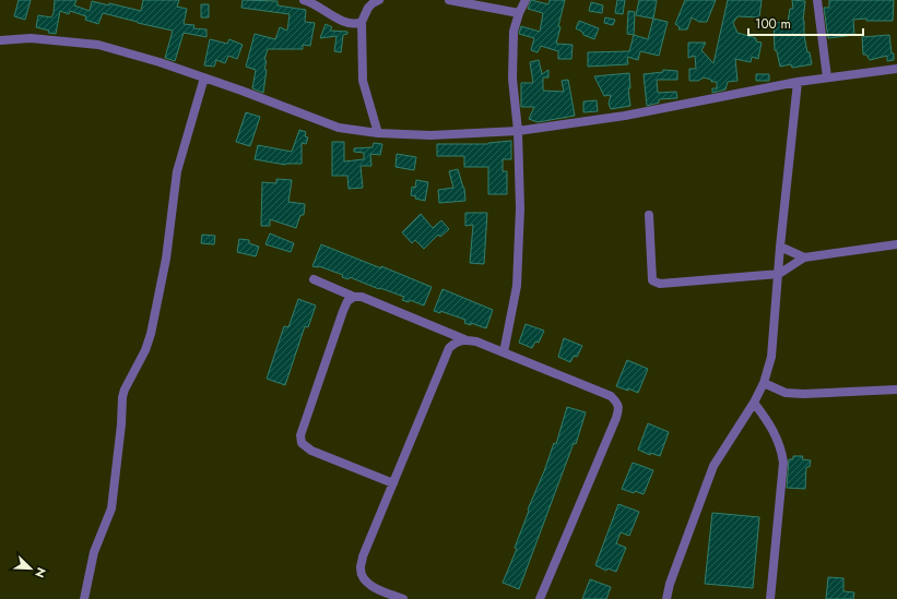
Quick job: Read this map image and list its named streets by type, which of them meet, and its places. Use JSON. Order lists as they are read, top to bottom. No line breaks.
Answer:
{"scale_bar":"100 m","north":"bottom right"}
